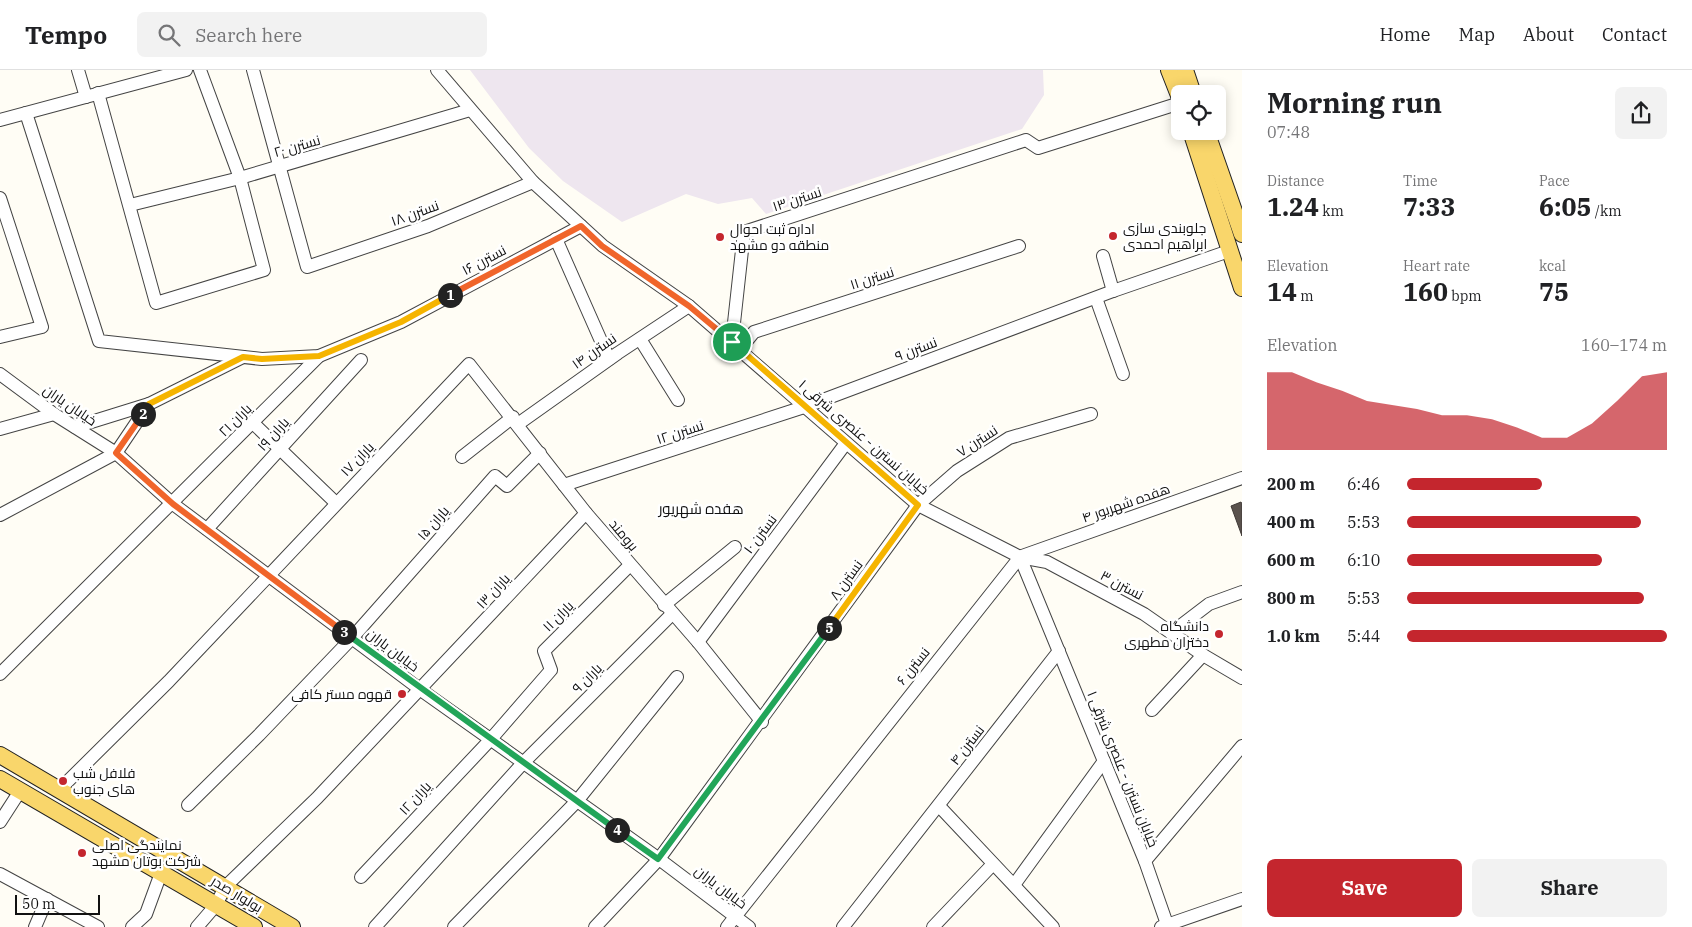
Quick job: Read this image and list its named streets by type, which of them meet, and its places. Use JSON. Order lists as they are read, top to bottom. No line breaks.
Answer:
{"streets":{"main road":["بولوار صدر"],"street":["نسترن ۲۰","نسترن ۱۳","نسترن ۱۸","نسترن ۱۶","نسترن ۱۱","نسترن ۹","نسترن ۱۴","خیابان یاران","یاران ۲۱","نسترن ۱۲","یاران ۱۹","خیابان نسترن - عنصری شرقی ۱","نسترن ۷","یاران ۱۷","هفده شهریور ۴","یاران ۱۵","نسترن ۱۰","برومند","نسترن ۸","نسترن ۳","یاران ۱۳","یاران ۱۱","نسترن ۶","یاران ۹","نسترن ۴","یاران ۱۲"]},"crossings":[["نسترن ۲۰","نسترن ۱۸"],["نسترن ۲۰","خیابان نسترن - عنصری شرقی ۱"],["نسترن ۱۳","نسترن ۱۱"],["نسترن ۱۳","خیابان نسترن - عنصری شرقی ۱"],["نسترن ۱۸","خیابان نسترن - عنصری شرقی ۱"],["نسترن ۱۶","یاران ۲۱"],["نسترن ۱۶","خیابان نسترن - عنصری شرقی ۱"],["نسترن ۱۱","خیابان نسترن - عنصری شرقی ۱"],["نسترن ۹","نسترن ۱۲"],["نسترن ۹","خیابان نسترن - عنصری شرقی ۱"],["نسترن ۱۴","خیابان نسترن - عنصری شرقی ۱"],["نسترن ۱۴","برومند"],["خیابان یاران","یاران ۲۱"],["خیابان یاران","یاران ۱۹"],["خیابان یاران","یاران ۱۷"],["خیابان یاران","یاران ۱۵"],["خیابان یاران","نسترن ۸"],["خیابان یاران","یاران ۱۳"],["خیابان یاران","یاران ۱۱"],["خیابان یاران","نسترن ۶"],["خیابان یاران","یاران ۹"],["خیابان یاران","یاران ۱۲"],["نسترن ۱۲","خیابان نسترن - عنصری شرقی ۱"],["نسترن ۱۲","برومند"],["خیابان نسترن - عنصری شرقی ۱","نسترن ۷"],["خیابان نسترن - عنصری شرقی ۱","هفده شهریور ۴"],["خیابان نسترن - عنصری شرقی ۱","نسترن ۱۰"],["خیابان نسترن - عنصری شرقی ۱","نسترن ۸"],["خیابان نسترن - عنصری شرقی ۱","نسترن ۳"],["خیابان نسترن - عنصری شرقی ۱","نسترن ۶"],["خیابان نسترن - عنصری شرقی ۱","نسترن ۴"],["نسترن ۷","نسترن ۸"],["یاران ۱۷","برومند"],["یاران ۱۷","بولوار صدر"],["هفده شهریور ۴","نسترن ۳"],["هفده شهریور ۴","نسترن ۶"],["یاران ۱۵","برومند"],["نسترن ۱۰","برومند"],["برومند","نسترن ۸"],["برومند","یاران ۱۳"],["برومند","یاران ۱۱"],["برومند","یاران ۹"],["نسترن ۳","نسترن ۶"],["یاران ۱۳","بولوار صدر"],["یاران ۱۱","یاران ۱۲"]],"districts":["هفده شهریور"],"places":["جلوبندی سازی ابراهیم احمدی","اداره ثبت احوال منطقه دو مشهد","دانشگاه دختران مطهری","قهوه مستر کافی","فلافل شب های جنوب","نمایندگی اصلی شرکت بوتان مشهد"],"scale_bar":"50 m","page":{"header":"Tempo","search":"Search here","nav":["Home","Map","About","Contact"],"heading":["Morning run","07:48"],"stats":[["Distance","1.24 km"],["Time","7:33"],["Pace","6:05 /km"],["Elevation","14 m"],["Heart rate","160 bpm"],["kcal","75"]],"pins":["1","2","5","3","4"],"chart":["Elevation","160–174 m"],"list":[{"name":"200 m","note":"6:46"},{"name":"400 m","note":"5:53"},{"name":"600 m","note":"6:10"},{"name":"800 m","note":"5:53"},{"name":"1.0 km","note":"5:44"}],"buttons":["Save","Share"],"scale":"50 m"}}
